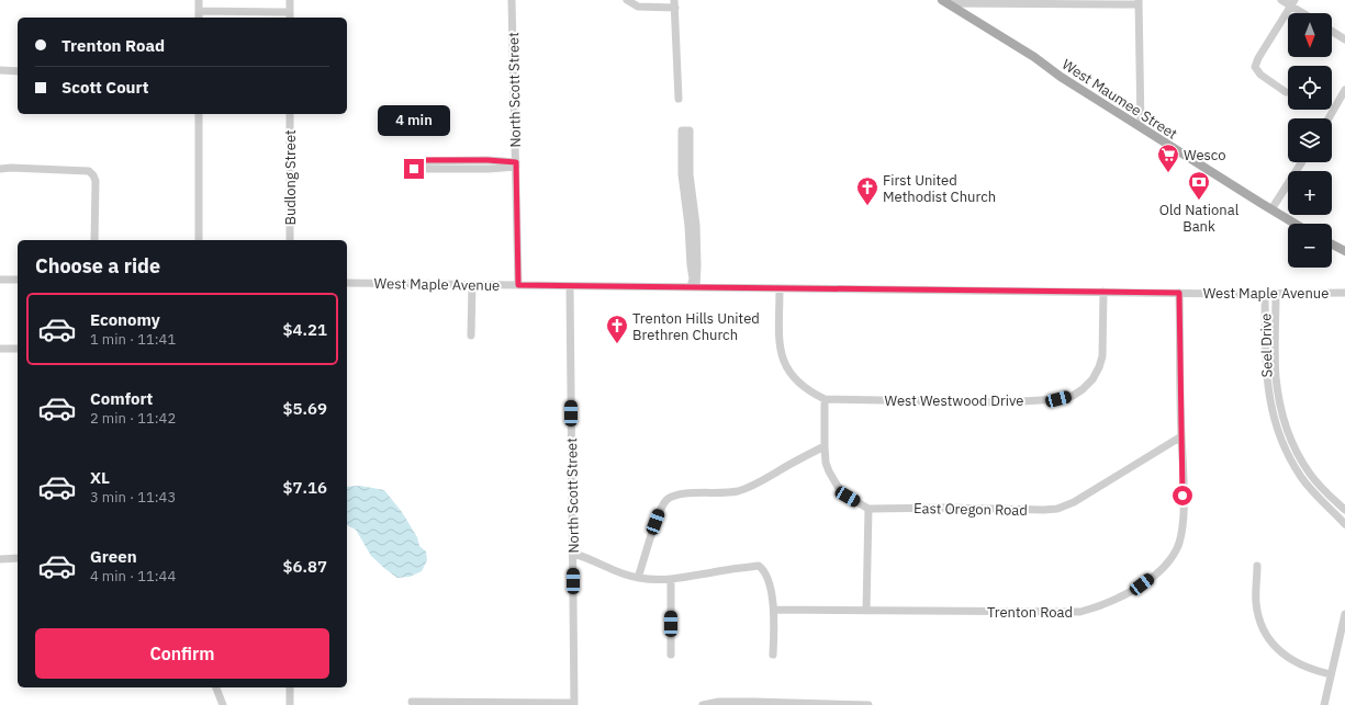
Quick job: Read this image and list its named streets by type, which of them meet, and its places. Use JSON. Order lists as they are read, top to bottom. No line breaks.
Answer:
{"streets":{"main road":["West Maumee Street"],"street":["North Scott Street","Budlong Street","West Maple Avenue","Seel Drive","West Westwood Drive","East Oregon Road","Trenton Road"]},"crossings":[["North Scott Street","West Maple Avenue"],["West Maple Avenue","Seel Drive"],["West Maple Avenue","West Westwood Drive"],["West Maple Avenue","Trenton Road"],["East Oregon Road","Trenton Road"]],"places":{"supermarket":["Wesco"],"bank":["Old National Bank"],"church":["First United Methodist Church","Trenton Hills United Brethren Church"]},"north":"bottom","page":{"map_buttons":["+","−"],"banner":["Trenton Road","Scott Court"],"bubble":"4 min","heading":"Choose a ride","list":[{"name":"Economy","note":"1 min · 11:41","value":"$4.21"},{"name":"Comfort","note":"2 min · 11:42","value":"$5.69"},{"name":"XL","note":"3 min · 11:43","value":"$7.16"},{"name":"Green","note":"4 min · 11:44","value":"$6.87"}],"buttons":"Confirm"}}
